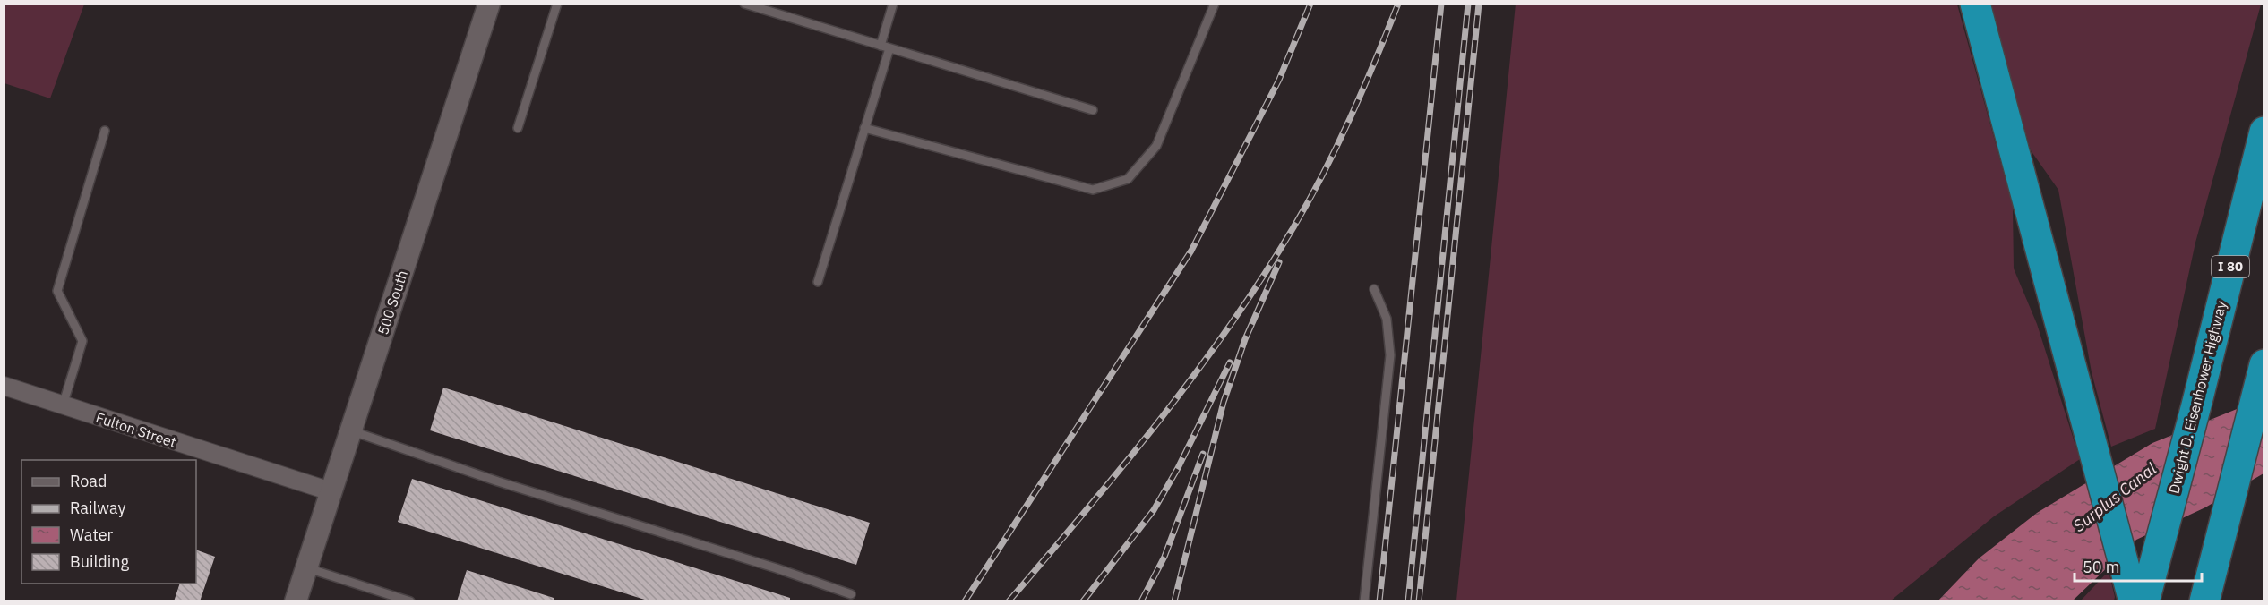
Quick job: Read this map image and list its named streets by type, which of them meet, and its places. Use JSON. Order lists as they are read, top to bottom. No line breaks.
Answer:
{"streets":{"highway":["I 80","Dwight D. Eisenhower Highway"],"street":["500 South","Fulton Street"]},"crossings":[["500 South","Fulton Street"]],"water":["Surplus Canal"],"legend":["Road","Railway","Water","Building"],"scale_bar":"50 m"}
